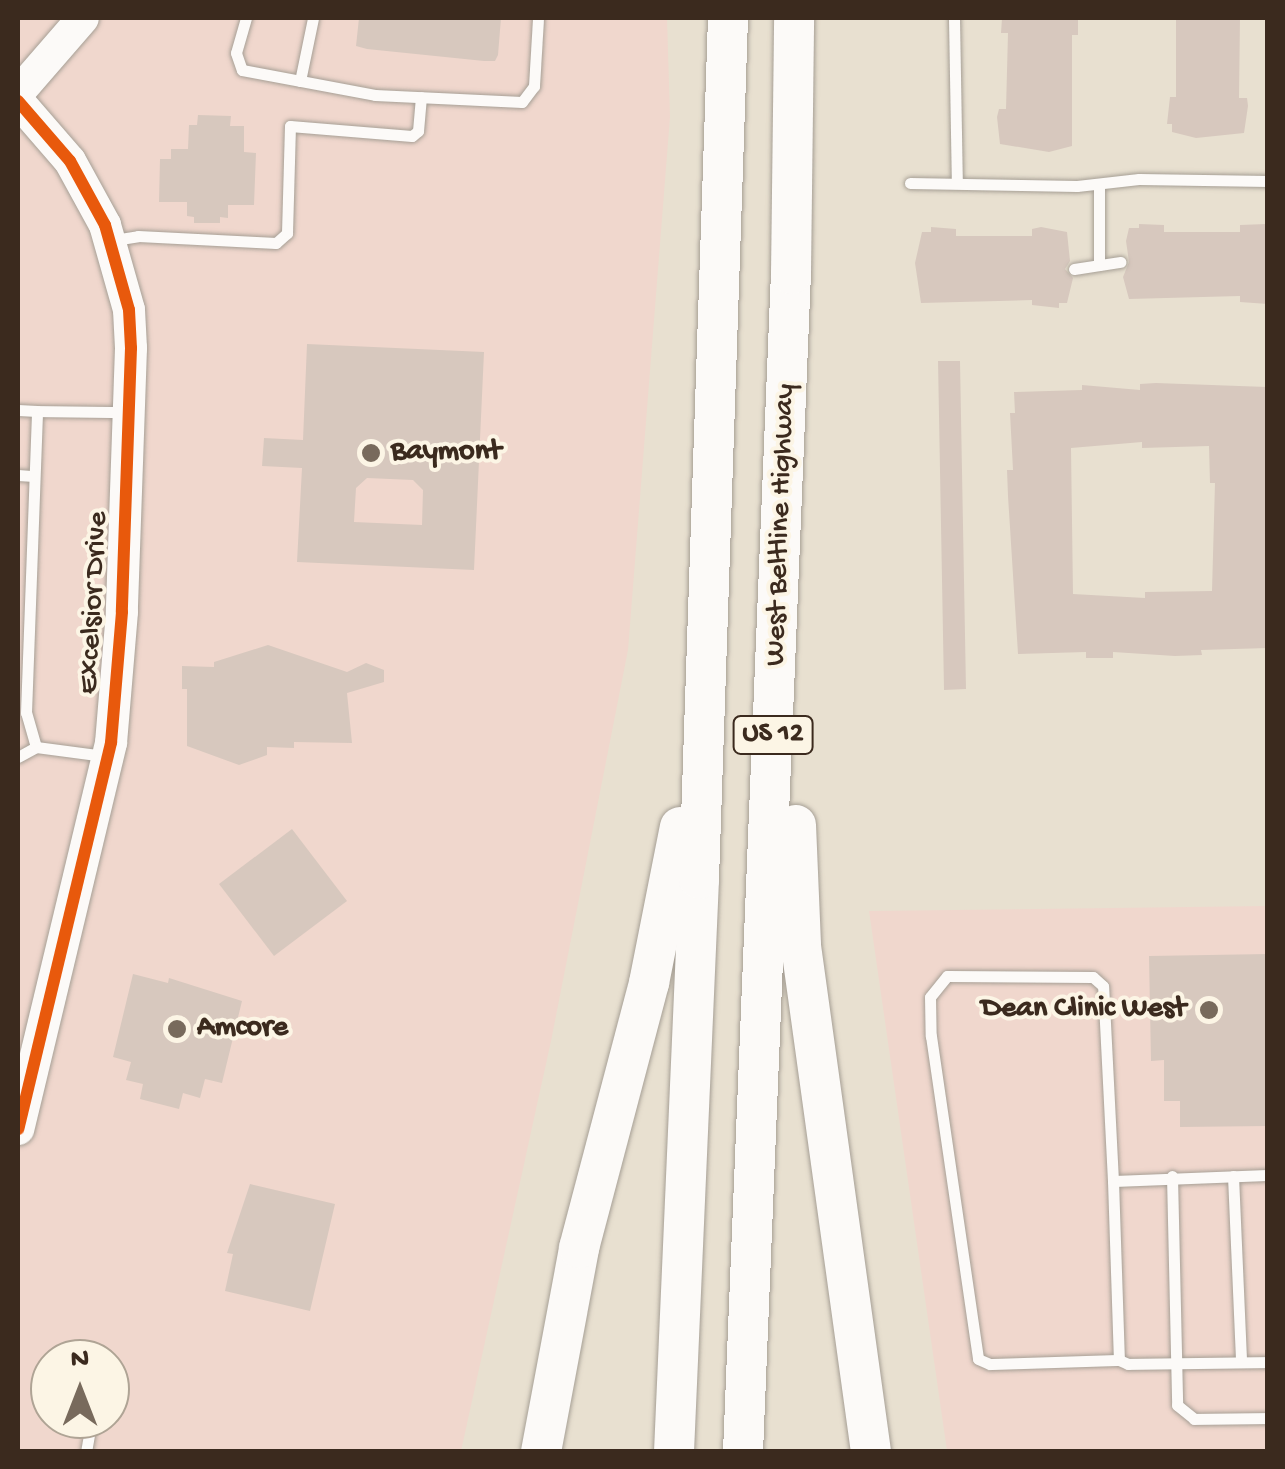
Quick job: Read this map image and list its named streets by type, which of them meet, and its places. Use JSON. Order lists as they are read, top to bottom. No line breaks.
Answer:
{"streets":{"highway":["West Beltline Highway","US 12"],"street":["Excelsior Drive"]},"places":["Baymont","Dean Clinic West","Amcore"],"north":"top"}
